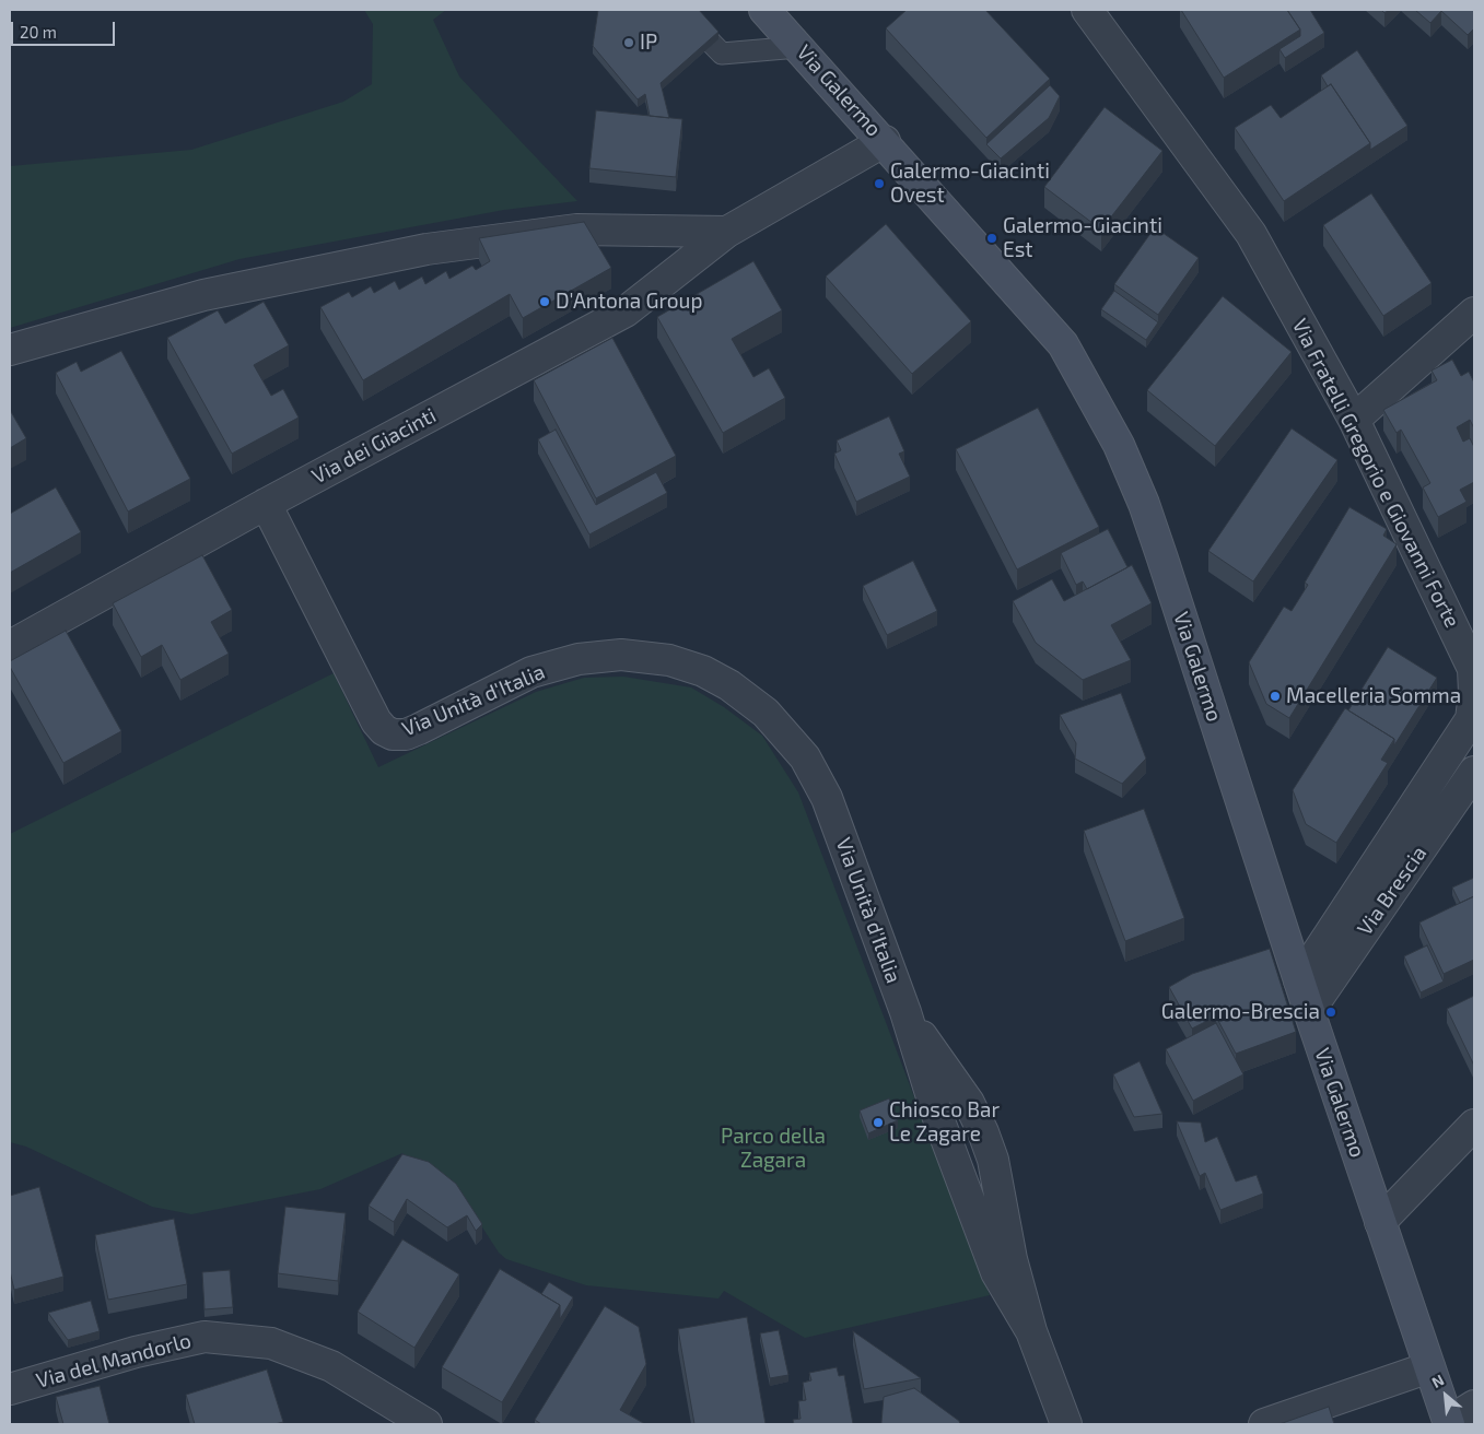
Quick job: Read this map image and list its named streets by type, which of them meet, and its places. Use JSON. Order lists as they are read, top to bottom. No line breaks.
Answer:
{"streets":{"main road":["Via Galermo"],"street":["Via dei Giacinti","Via Fratelli Gregorio e Giovanni Forte","Via Unità d'Italia","Via Brescia","Via del Mandorlo"]},"crossings":[["Via Galermo","Via dei Giacinti"],["Via Galermo","Via Fratelli Gregorio e Giovanni Forte"],["Via Galermo","Via Brescia"],["Via dei Giacinti","Via Unità d'Italia"]],"parks":["Parco della Zagara"],"places":["IP","Galermo-Giacinti Ovest","Galermo-Giacinti Est","D'Antona Group","Macelleria Somma","Galermo-Brescia","Chiosco Bar Le Zagare"],"scale_bar":"20 m","north":"top left"}
